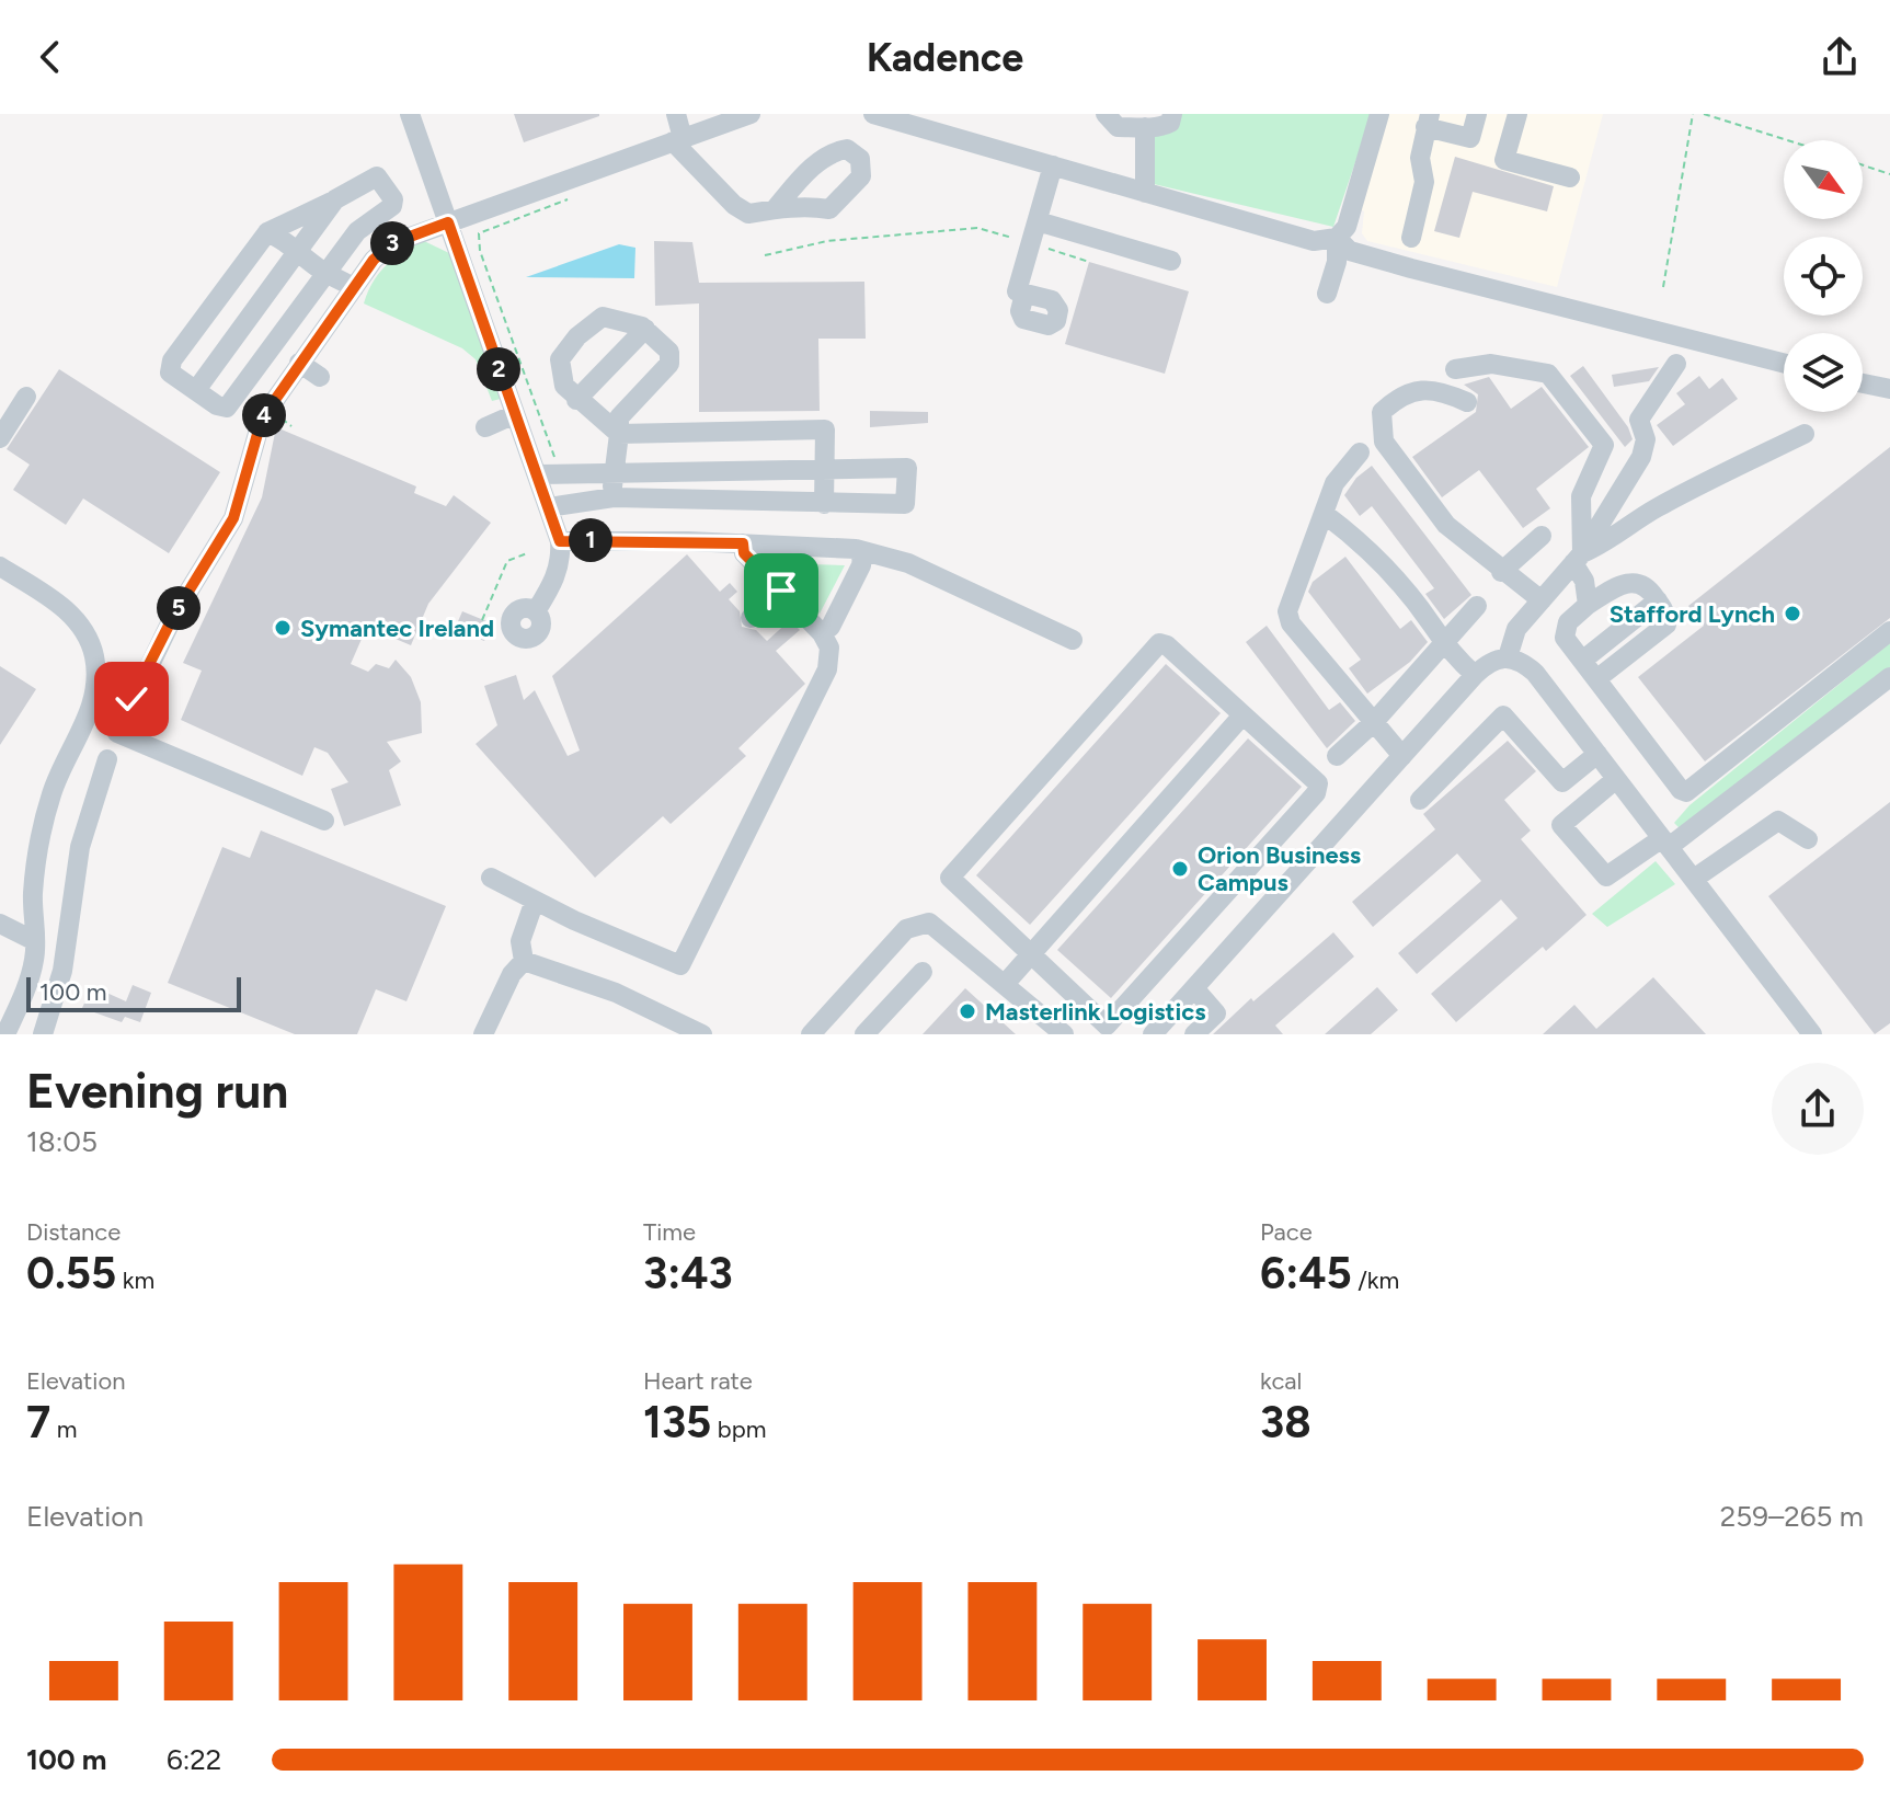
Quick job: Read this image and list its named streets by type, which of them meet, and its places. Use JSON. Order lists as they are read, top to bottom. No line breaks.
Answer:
{"places":["Stafford Lynch","Symantec Ireland","Orion Business Campus","Masterlink Logistics"],"scale_bar":"100 m","north":"bottom right","page":{"header":"Kadence","pins":["3","2","4","1","5"],"scale":"100 m","heading":["Evening run","18:05"],"stats":[["Distance","0.55 km"],["Time","3:43"],["Pace","6:45 /km"],["Elevation","7 m"],["Heart rate","135 bpm"],["kcal","38"]],"chart":["Elevation","259–265 m"],"list":[{"name":"100 m","note":"6:22"}]}}
